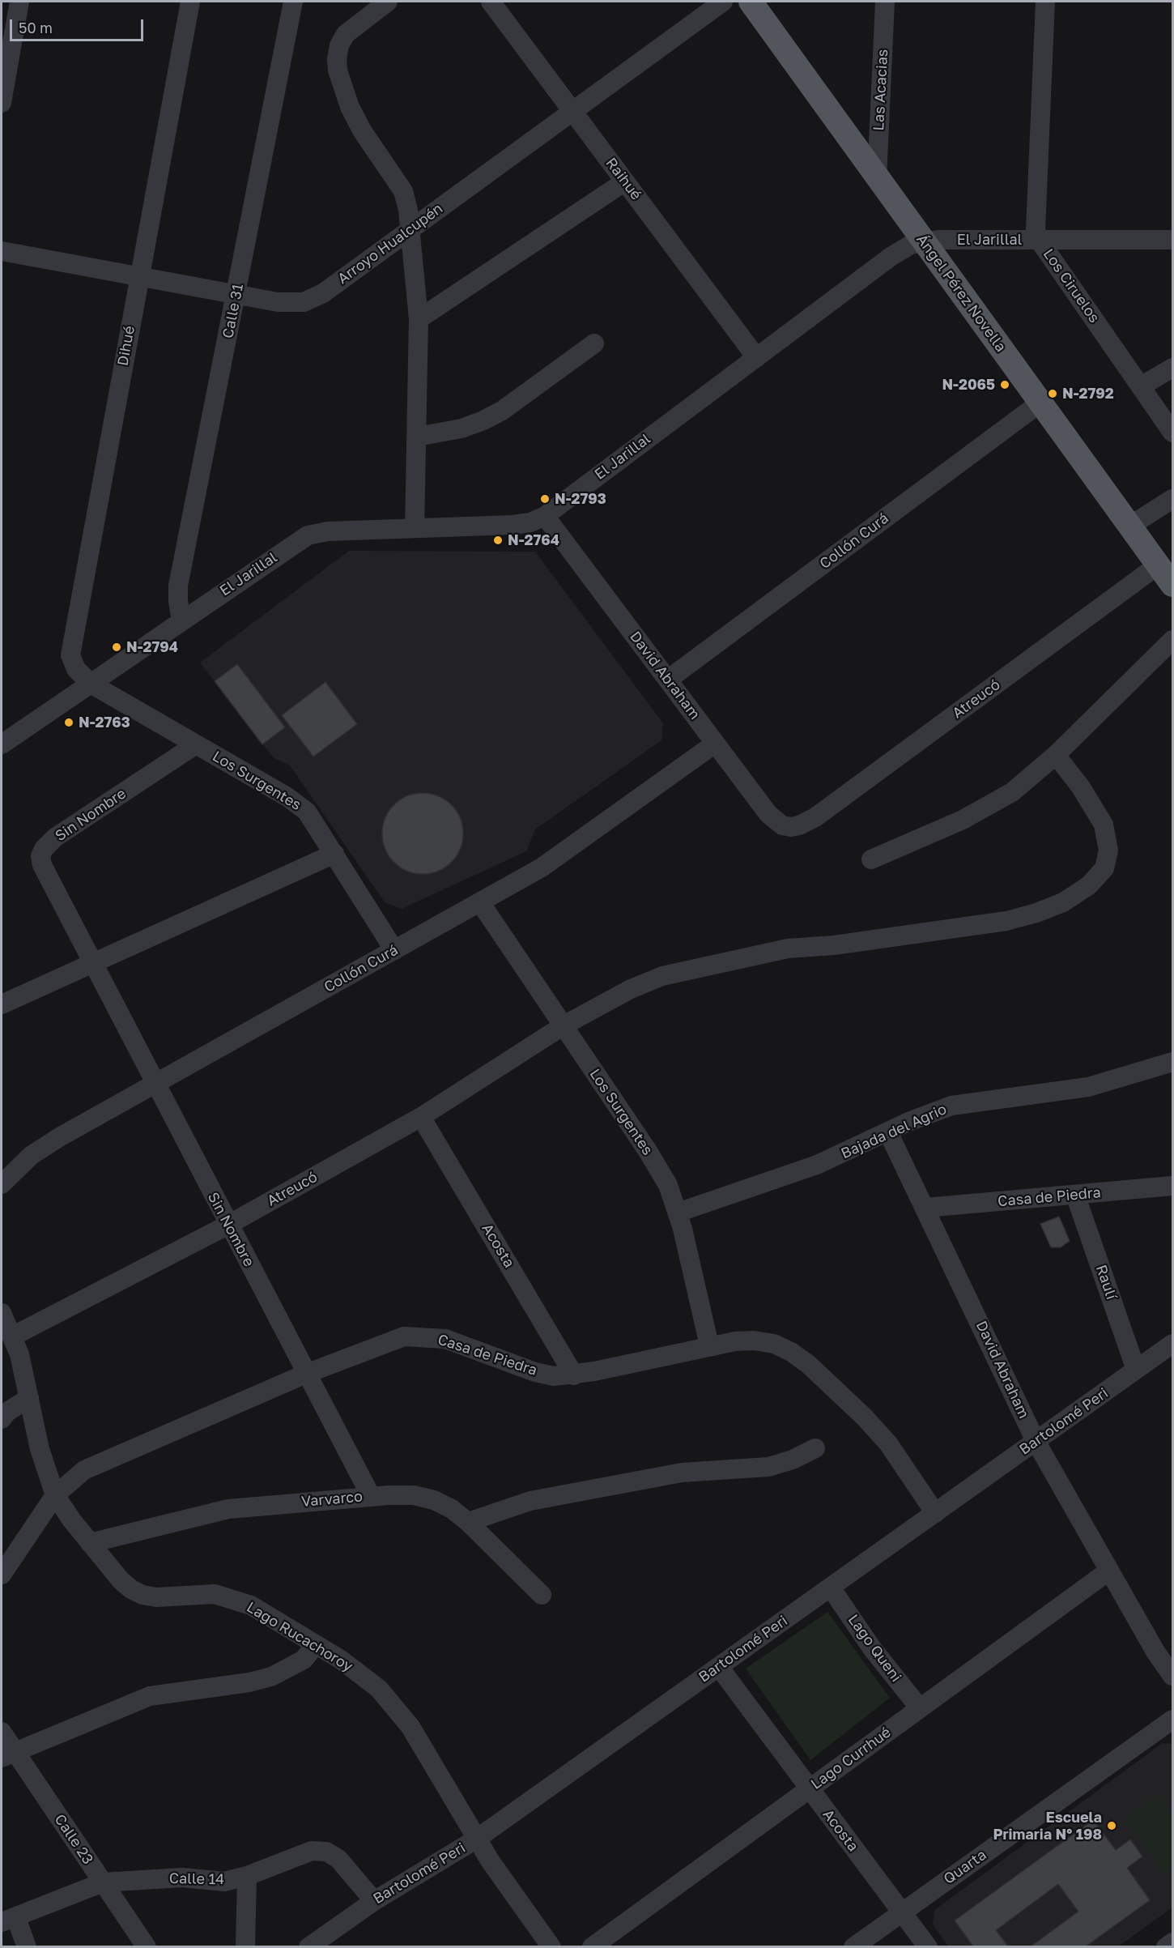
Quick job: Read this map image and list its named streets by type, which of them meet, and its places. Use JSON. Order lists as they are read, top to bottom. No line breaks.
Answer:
{"streets":{"main road":["Ángel Pérez Novella"],"street":["Las Acacias","Raihué","El Jarillal","Arroyo Hualcupén","Los Ciruelos","Calle 31","Dihué","Collón Curá","David Abraham","Atreucó","Los Surgentes","Sin Nombre","Bajada del Agrio","Casa de Piedra","Acosta","Raulí","Bartolomé Peri","Varvarco","Lago Rucachoroy","Lago Queni","Lago Currhué","Calle 23","Quarta","Calle 14"]},"crossings":[["Las Acacias","Ángel Pérez Novella"],["Raihué","El Jarillal"],["Raihué","Arroyo Hualcupén"],["El Jarillal","Los Ciruelos"],["El Jarillal","Ángel Pérez Novella"],["El Jarillal","Calle 31"],["El Jarillal","Dihué"],["El Jarillal","David Abraham"],["El Jarillal","Los Surgentes"],["Arroyo Hualcupén","Calle 31"],["Arroyo Hualcupén","Dihué"],["Ángel Pérez Novella","Collón Curá"],["Ángel Pérez Novella","Atreucó"],["Dihué","Los Surgentes"],["Collón Curá","David Abraham"],["Collón Curá","Los Surgentes"],["Collón Curá","Sin Nombre"],["David Abraham","Atreucó"],["David Abraham","Bajada del Agrio"],["David Abraham","Casa de Piedra"],["David Abraham","Bartolomé Peri"],["David Abraham","Lago Currhué"],["Atreucó","Los Surgentes"],["Atreucó","Sin Nombre"],["Atreucó","Acosta"],["Atreucó","Lago Rucachoroy"],["Los Surgentes","Sin Nombre"],["Los Surgentes","Bajada del Agrio"],["Los Surgentes","Casa de Piedra"],["Sin Nombre","Casa de Piedra"],["Sin Nombre","Varvarco"],["Casa de Piedra","Acosta"],["Casa de Piedra","Raulí"],["Casa de Piedra","Bartolomé Peri"],["Casa de Piedra","Lago Rucachoroy"],["Acosta","Bartolomé Peri"],["Acosta","Lago Currhué"],["Acosta","Quarta"],["Raulí","Bartolomé Peri"],["Bartolomé Peri","Lago Rucachoroy"],["Bartolomé Peri","Lago Queni"],["Bartolomé Peri","Calle 14"],["Varvarco","Lago Rucachoroy"],["Lago Queni","Lago Currhué"],["Calle 23","Calle 14"]],"places":["N-2065","N-2792","N-2793","N-2764","N-2794","N-2763","Escuela Primaria N° 198"],"scale_bar":"50 m"}
